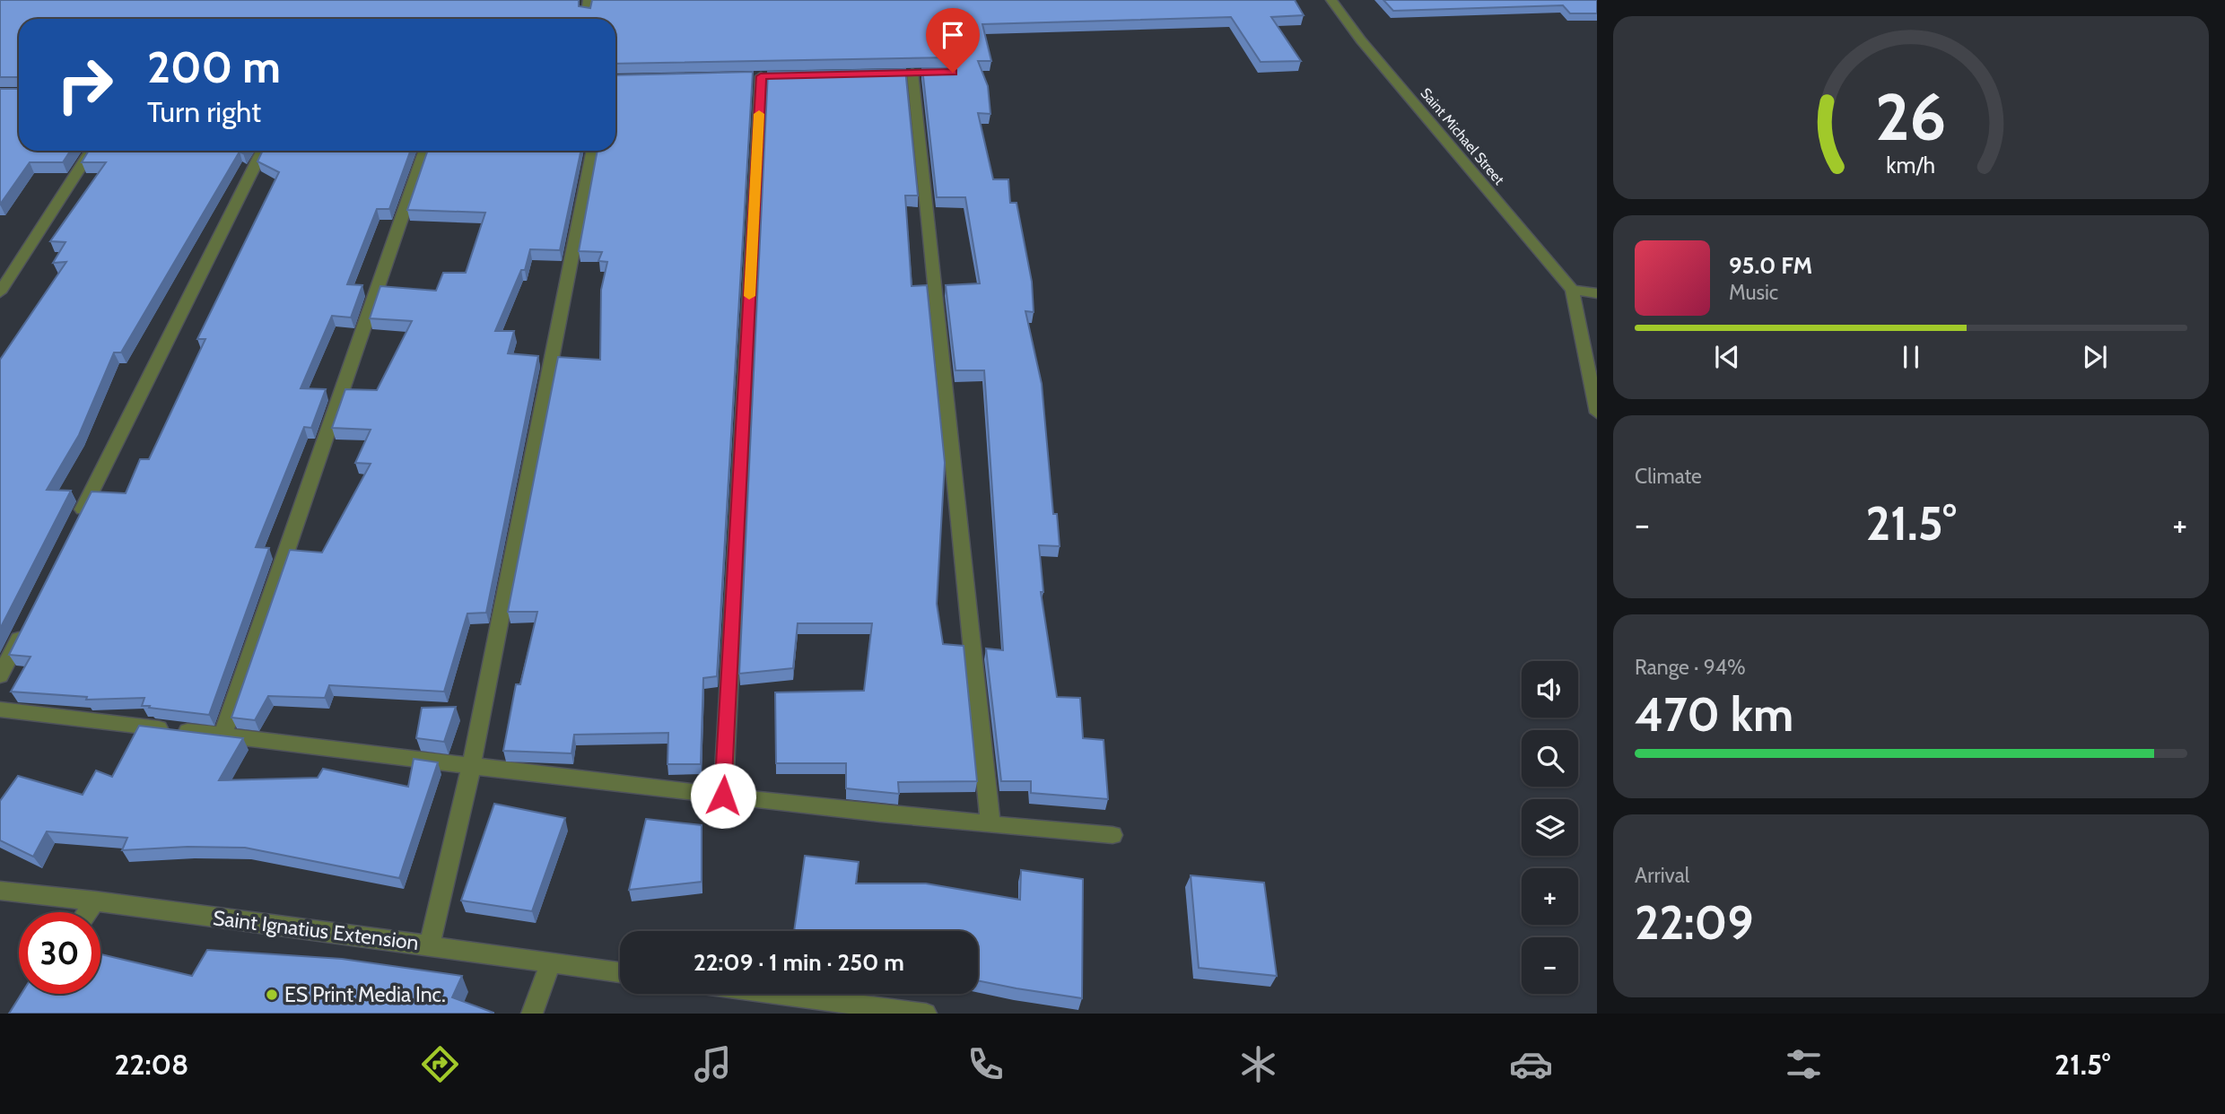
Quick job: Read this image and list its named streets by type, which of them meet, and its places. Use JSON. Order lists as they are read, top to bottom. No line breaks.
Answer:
{"streets":{"street":["Saint Michael Street","Saint Ignatius Extension"]},"places":["ES Print Media Inc."],"page":{"turn":["200 m","Turn right"],"song":["95.0 FM","Music"],"tile":["Climate",["Range · 94%","470 km"],["Arrival","22:09"]],"heat":["−","21.5°","+"],"map_buttons":["+","−"],"limit":"30","trip":"22:09 · 1 min · 250 m","tabs":["22:08","21.5°"],"gauge":["26","km/h"]}}
